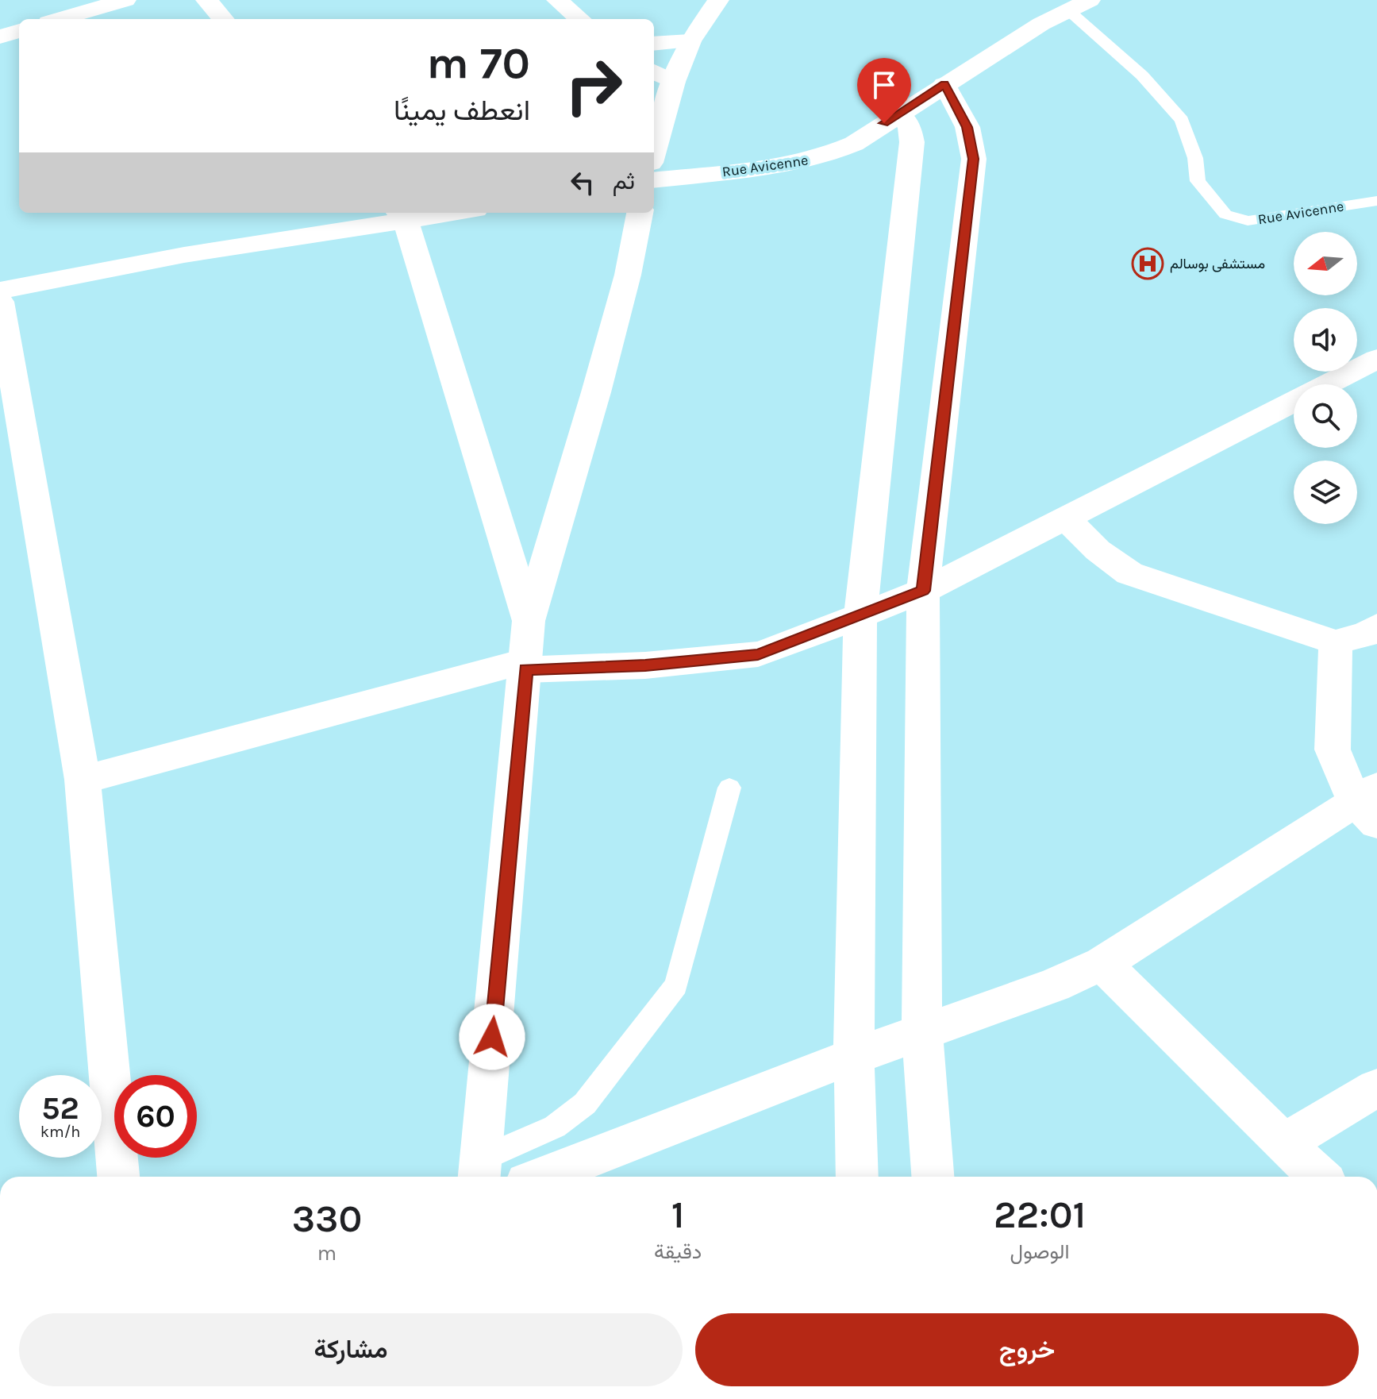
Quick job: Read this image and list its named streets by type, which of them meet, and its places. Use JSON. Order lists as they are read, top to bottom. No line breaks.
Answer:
{"streets":{"street":["Rue Avicenne"]},"places":{"hospital":["مستشفى بوسالم"]},"north":"left","page":{"turn":["70 m","انعطف يمينًا"],"then":"ثم","speed":"52 km/h","limit":"60","eta":["22:01","الوصول","1","دقيقة","330","m"],"buttons":["خروج","مشاركة"]}}
